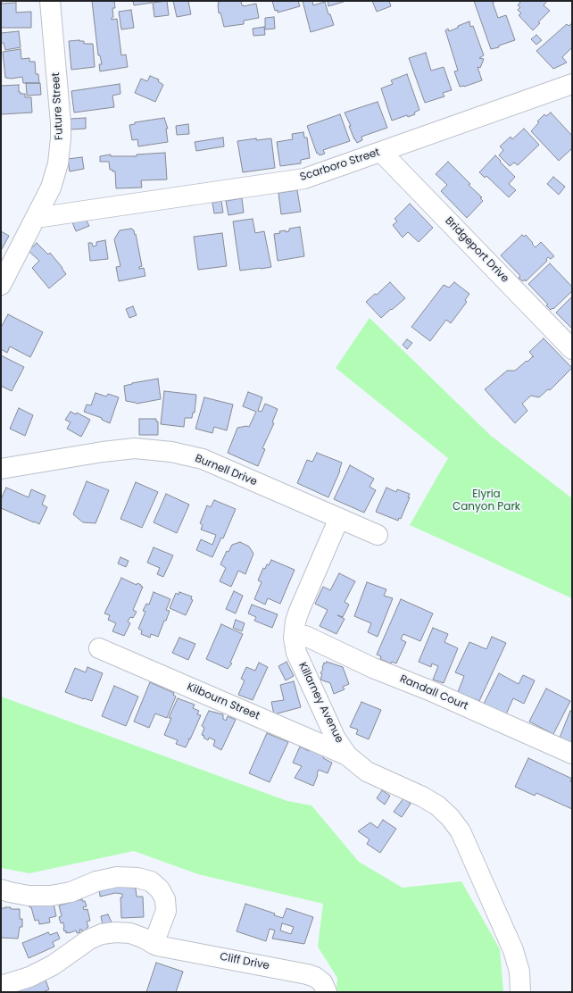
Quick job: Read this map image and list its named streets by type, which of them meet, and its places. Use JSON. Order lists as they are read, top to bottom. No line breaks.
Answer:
{"streets":{"street":["Future Street","Scarboro Street","Bridgeport Drive","Burnell Drive","Randall Court","Kilbourn Street","Killarney Avenue","Cliff Drive"]},"crossings":[["Future Street","Scarboro Street"],["Scarboro Street","Bridgeport Drive"],["Burnell Drive","Killarney Avenue"],["Randall Court","Killarney Avenue"],["Kilbourn Street","Killarney Avenue"]],"parks":["Elyria Canyon Park"]}
